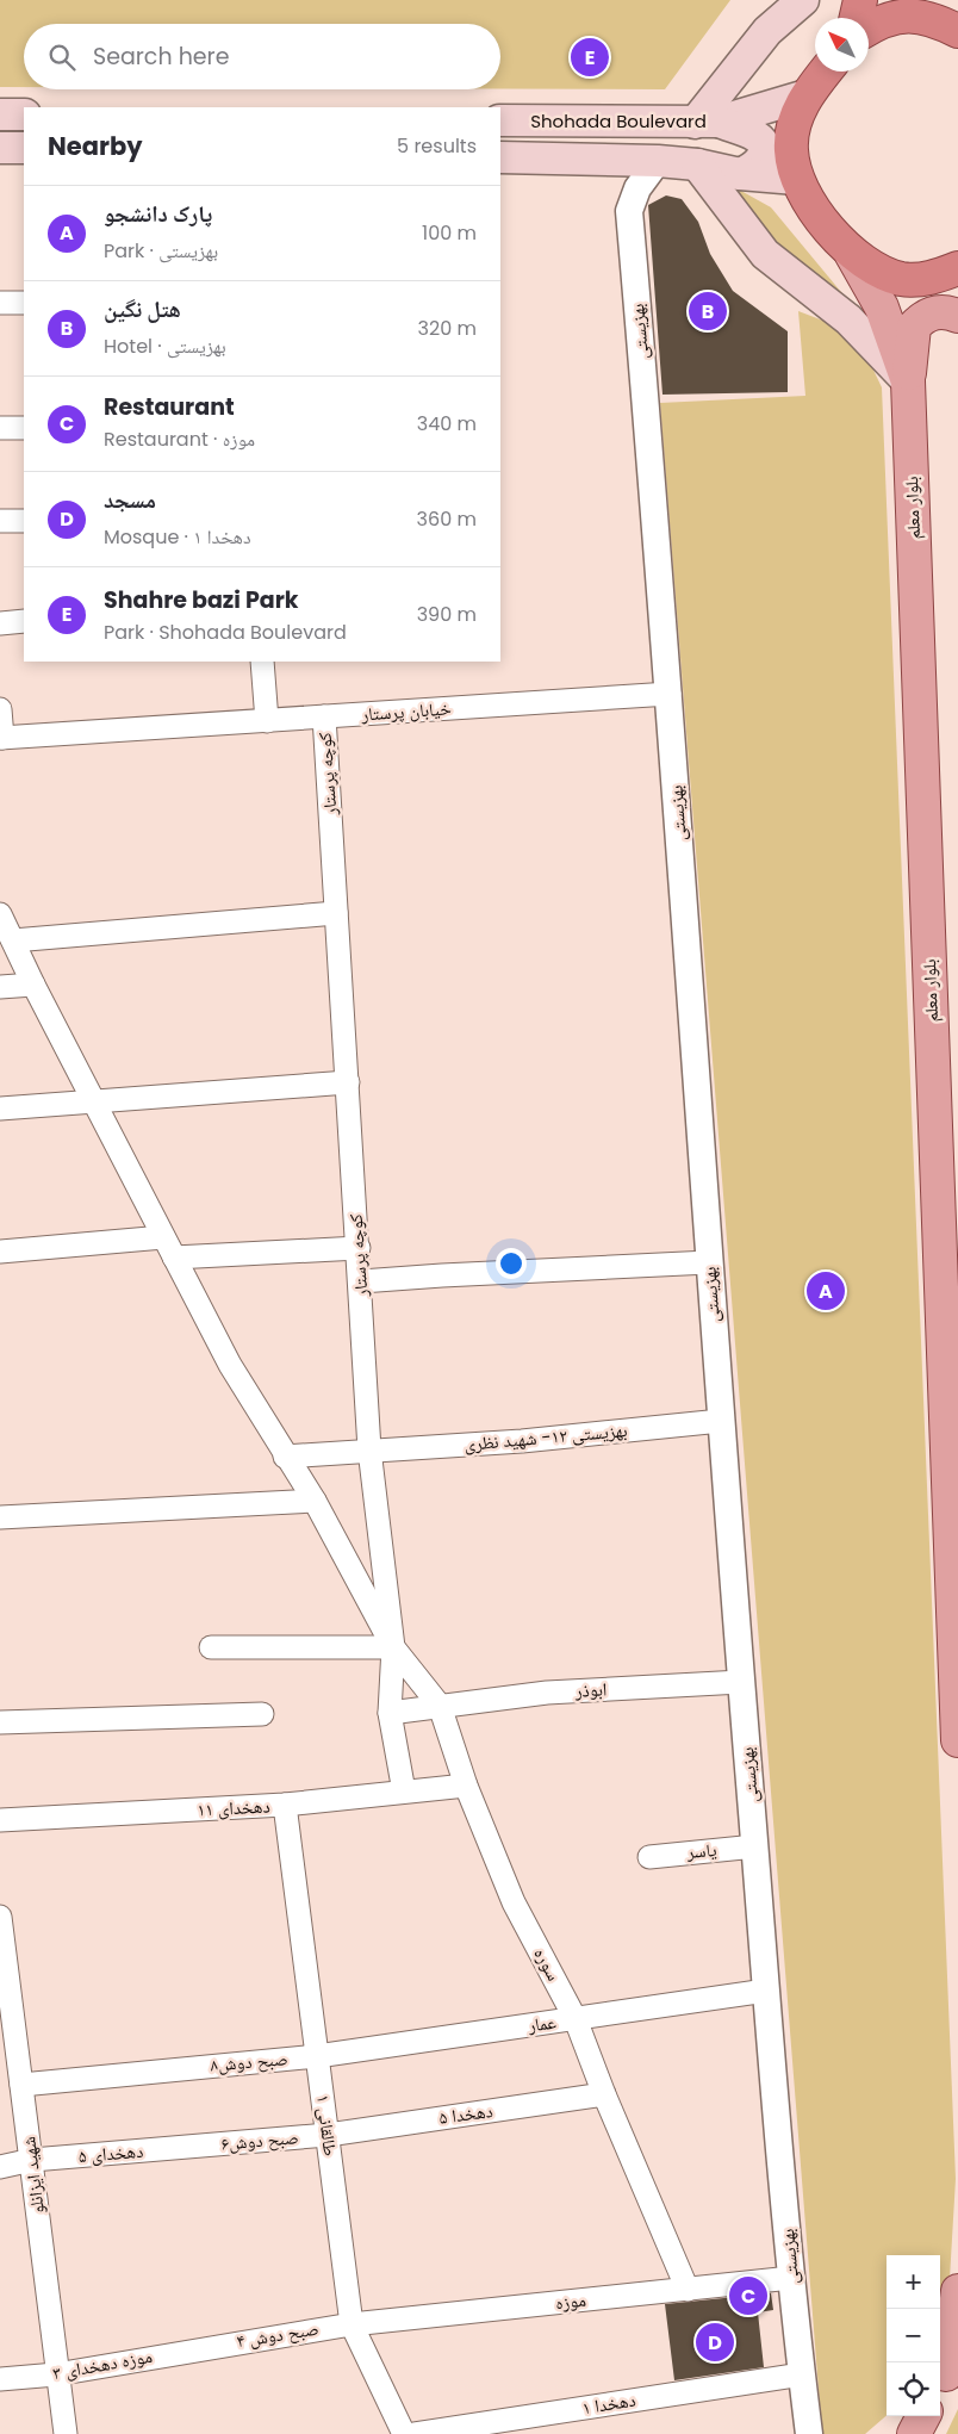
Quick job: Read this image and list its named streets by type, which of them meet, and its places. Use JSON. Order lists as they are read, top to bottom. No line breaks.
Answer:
{"streets":{"main road":["Shohada Boulevard","بلوار معلم"],"street":["بهزیستی","خیابان پرستار","کوچه پرستار","بهزیستی ۱۲- شهید نظری","ابوذر","دهخدای ۱۱","یاسر","سوره","عمار","صبح دوش۸","دهخدا ۵","طالقانی ۱","صبح دوش۶","دهخدای ۵","شهید ایزانلو","موزه","صبح دوش ۴","موزه دهخدای ۳","دهخدا ۱"]},"crossings":[["Shohada Boulevard","بهزیستی"],["بهزیستی","خیابان پرستار"],["بهزیستی","بهزیستی ۱۲- شهید نظری"],["بهزیستی","ابوذر"],["بهزیستی","یاسر"],["بهزیستی","عمار"],["بهزیستی","موزه"],["بهزیستی","دهخدا ۱"],["خیابان پرستار","کوچه پرستار"],["کوچه پرستار","بهزیستی ۱۲- شهید نظری"],["کوچه پرستار","ابوذر"],["کوچه پرستار","دهخدای ۱۱"],["کوچه پرستار","سوره"],["بهزیستی ۱۲- شهید نظری","سوره"],["ابوذر","سوره"],["دهخدای ۱۱","سوره"],["دهخدای ۱۱","طالقانی ۱"],["سوره","عمار"],["سوره","دهخدا ۵"],["سوره","موزه"],["عمار","صبح دوش۸"],["عمار","طالقانی ۱"],["صبح دوش۸","طالقانی ۱"],["صبح دوش۸","شهید ایزانلو"],["دهخدا ۵","طالقانی ۱"],["دهخدا ۵","صبح دوش۶"],["طالقانی ۱","صبح دوش۶"],["طالقانی ۱","موزه"],["طالقانی ۱","صبح دوش ۴"],["صبح دوش۶","دهخدای ۵"],["دهخدای ۵","شهید ایزانلو"],["شهید ایزانلو","موزه دهخدای ۳"],["موزه","صبح دوش ۴"],["صبح دوش ۴","موزه دهخدای ۳"]],"north":"top left","page":{"search":"Search here","pins":["E","B","A","C","D"],"heading":["Nearby","5 results"],"list":[{"mark":"A","name":"پارک دانشجو","note":"Park · بهزیستی","value":"100 m"},{"mark":"B","name":"هتل نگین","note":"Hotel · بهزیستی","value":"320 m"},{"mark":"C","name":"Restaurant","note":"Restaurant · موزه","value":"340 m"},{"mark":"D","name":"مسجد","note":"Mosque · دهخدا ۱","value":"360 m"},{"mark":"E","name":"Shahre bazi Park","note":"Park · Shohada Boulevard","value":"390 m"}],"map_buttons":["+","−"]}}
